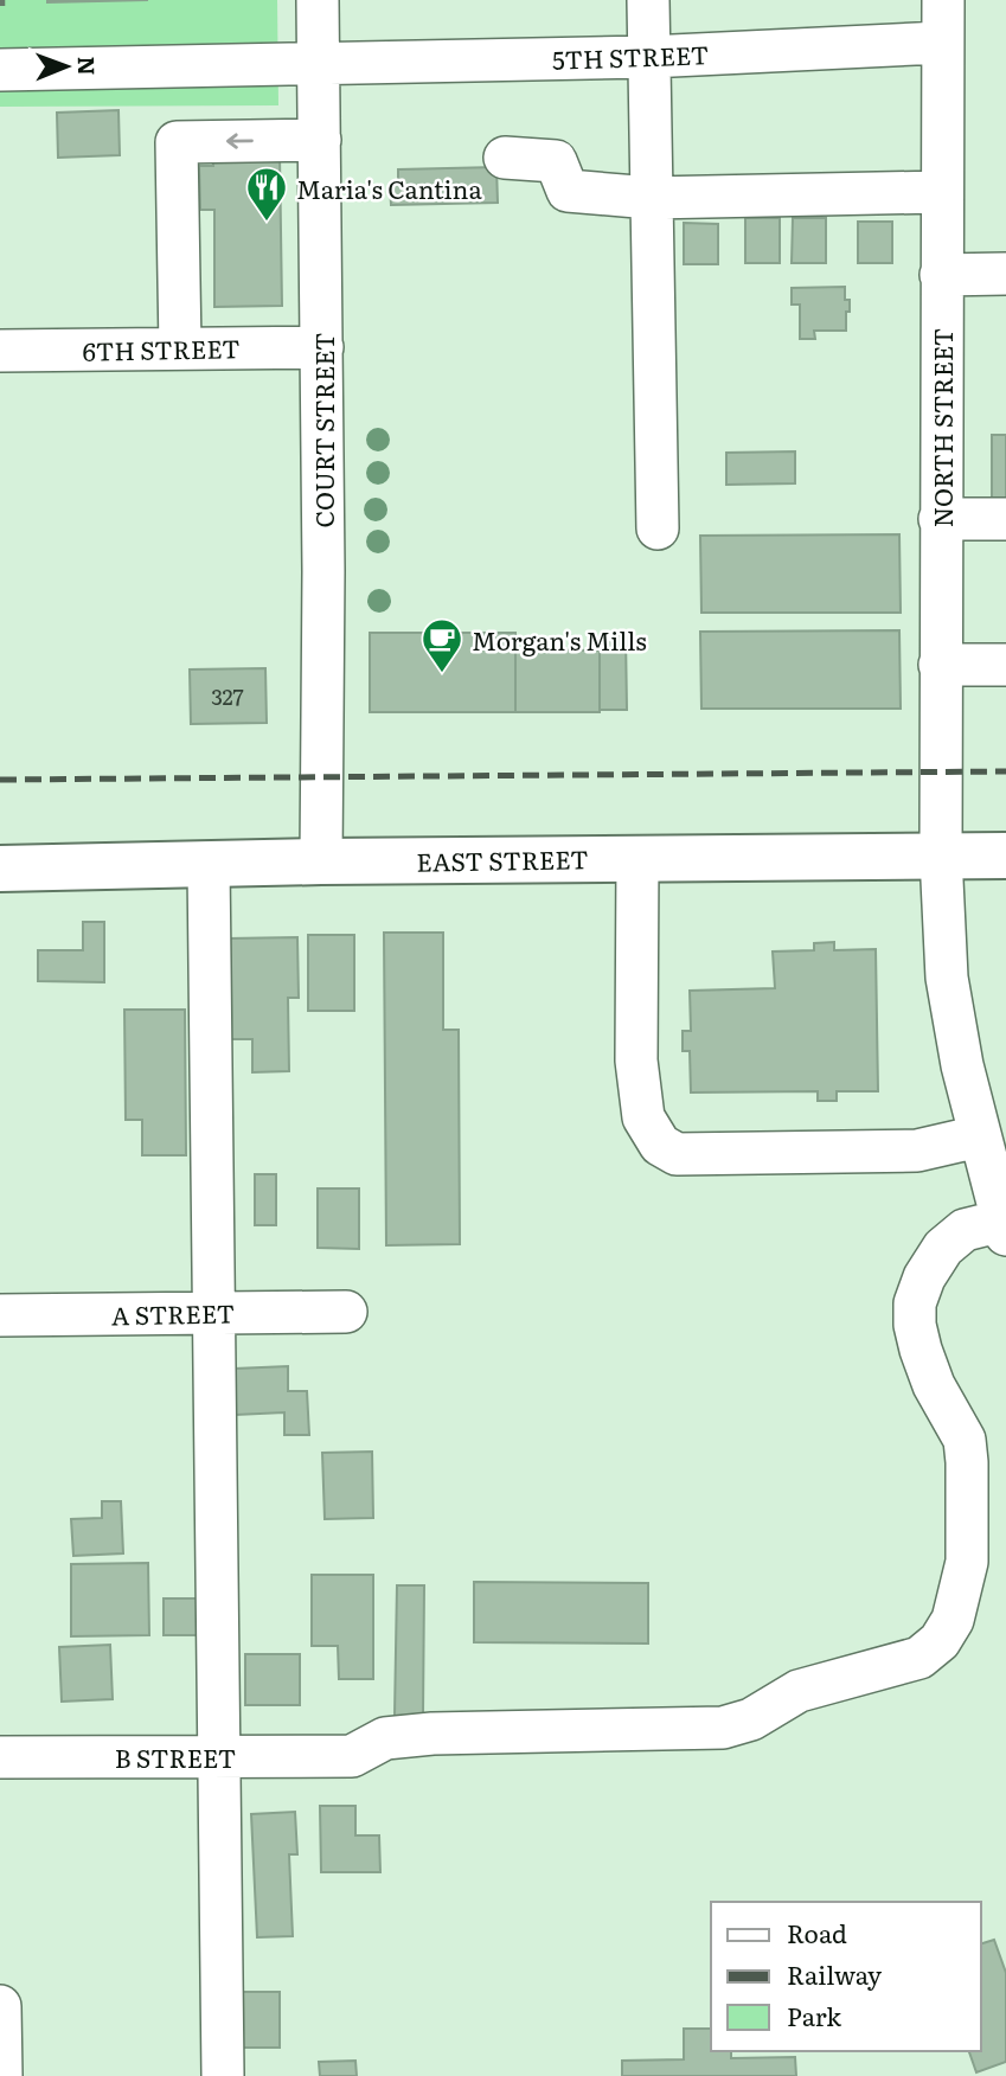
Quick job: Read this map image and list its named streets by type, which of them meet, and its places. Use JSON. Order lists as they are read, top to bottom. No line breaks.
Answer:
{"streets":{"main road":["EAST STREET"],"street":["5TH STREET","6TH STREET","NORTH STREET","COURT STREET","A STREET","B STREET"]},"crossings":[["5TH STREET","NORTH STREET"],["5TH STREET","COURT STREET"],["6TH STREET","COURT STREET"],["NORTH STREET","EAST STREET"],["NORTH STREET","B STREET"],["COURT STREET","EAST STREET"]],"places":{"restaurant":["Maria's Cantina"],"cafe":["Morgan's Mills"]},"house_numbers":["327"],"legend":["Road","Railway","Park"],"north":"right"}
